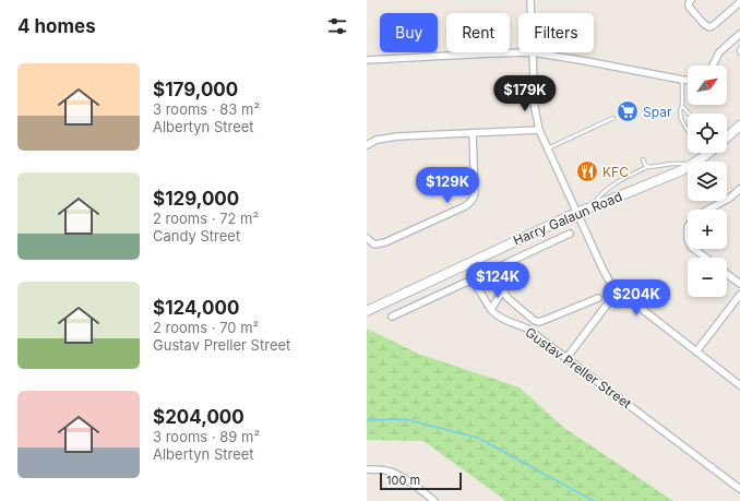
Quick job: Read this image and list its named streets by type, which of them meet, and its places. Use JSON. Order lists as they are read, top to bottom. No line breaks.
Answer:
{"streets":{"main road":["Harry Galaun Road"],"street":["Gustav Preller Street"]},"places":{"supermarket":["Spar"],"restaurant":["KFC"]},"scale_bar":"100 m","north":"top right","page":{"heading":"4 homes","chip":["Buy","Rent","Filters"],"list":[{"name":"$179,000","note":"3 rooms · 83 m² · Albertyn Street"},{"name":"$129,000","note":"2 rooms · 72 m² · Candy Street"},{"name":"$124,000","note":"2 rooms · 70 m² · Gustav Preller Street"},{"name":"$204,000","note":"3 rooms · 89 m² · Albertyn Street"}],"map_buttons":["+","−"],"price":["$179K","$129K","$124K","$204K"],"scale":"100 m"}}
